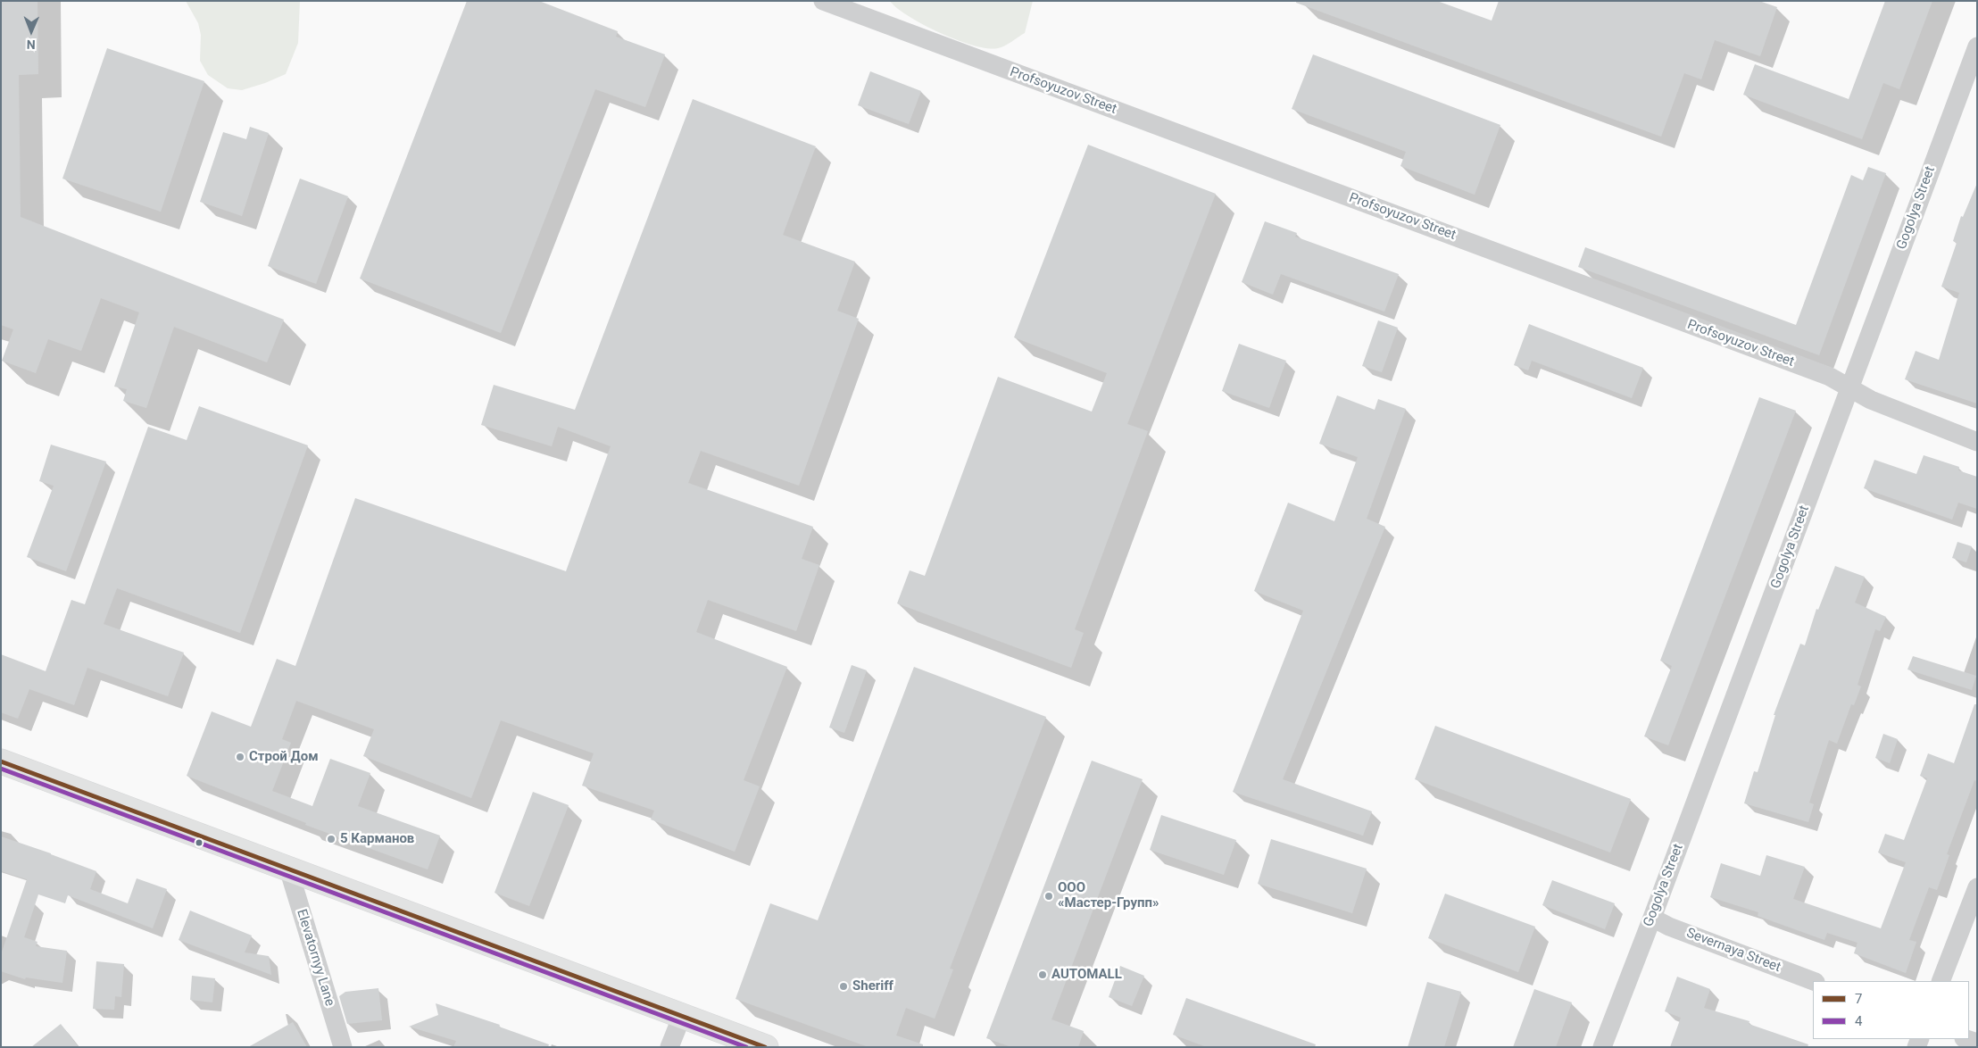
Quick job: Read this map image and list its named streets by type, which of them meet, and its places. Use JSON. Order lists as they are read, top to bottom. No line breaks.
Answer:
{"streets":{"street":["Profsoyuzov Street","Gogolya Street","Severnaya Street","Elevatornyy Lane"]},"crossings":[["Profsoyuzov Street","Gogolya Street"],["Gogolya Street","Severnaya Street"]],"places":["Строй Дом","5 Карманов","ООО «Мастер-Групп»","AUTOMALL","Sheriff"],"lines":["transit line 7","transit line 4"],"legend":["7","4"],"north":"bottom"}
